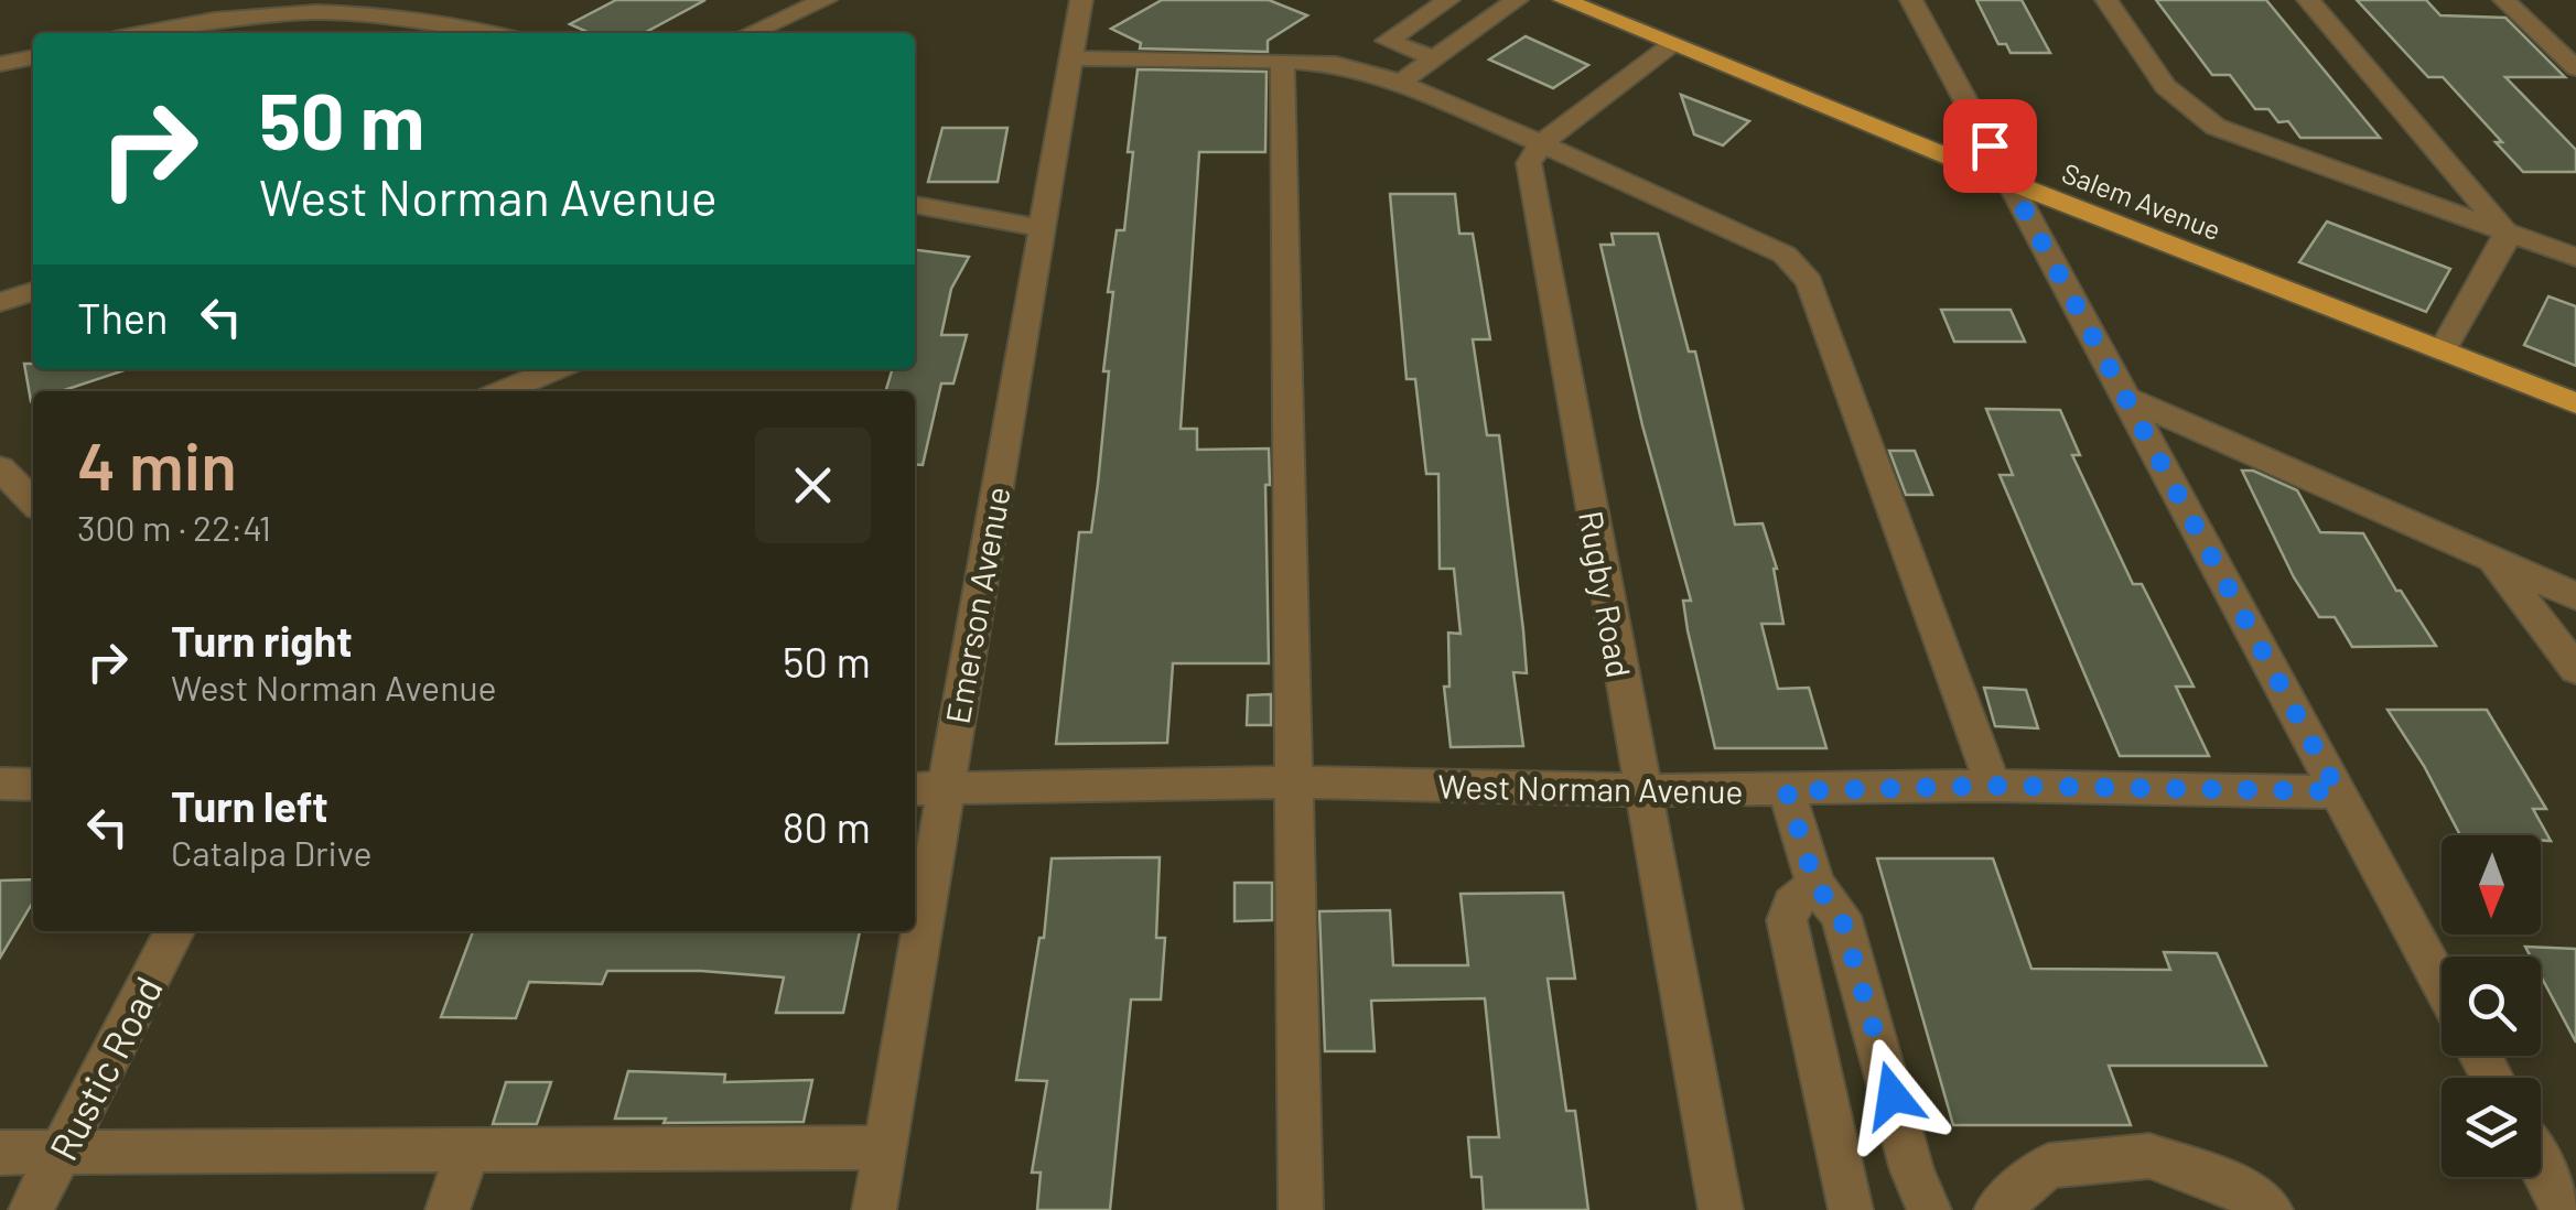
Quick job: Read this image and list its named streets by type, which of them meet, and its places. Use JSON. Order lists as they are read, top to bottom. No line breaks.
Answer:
{"streets":{"main road":["Salem Avenue"],"street":["Rugby Road","Emerson Avenue","West Norman Avenue","Rustic Road"]},"crossings":[["Rugby Road","West Norman Avenue"],["Emerson Avenue","West Norman Avenue"]],"north":"bottom","page":{"turn":["50 m","West Norman Avenue"],"then":"Then","heading":["4 min","300 m · 22:41"],"list":[{"name":"Turn right","note":"West Norman Avenue","value":"50 m"},{"name":"Turn left","note":"Catalpa Drive","value":"80 m"}]}}
